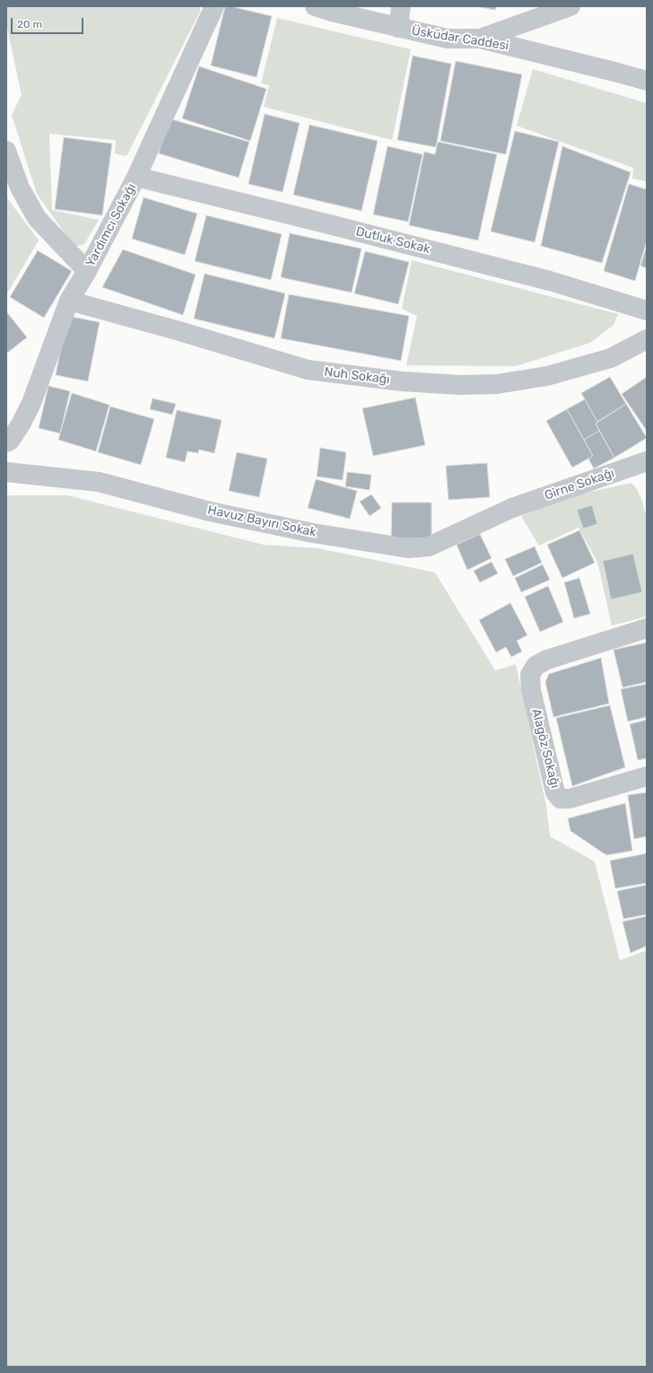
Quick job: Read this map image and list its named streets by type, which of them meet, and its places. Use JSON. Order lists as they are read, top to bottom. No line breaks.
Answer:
{"streets":{"street":["Üsküdar Caddesi","Yardımcı Sokağı","Dutluk Sokak","Nuh Sokağı","Girne Sokağı","Havuz Bayırı Sokak","Alagöz Sokağı"]},"crossings":[["Yardımcı Sokağı","Dutluk Sokak"],["Yardımcı Sokağı","Nuh Sokağı"],["Girne Sokağı","Havuz Bayırı Sokak"]],"scale_bar":"20 m"}
